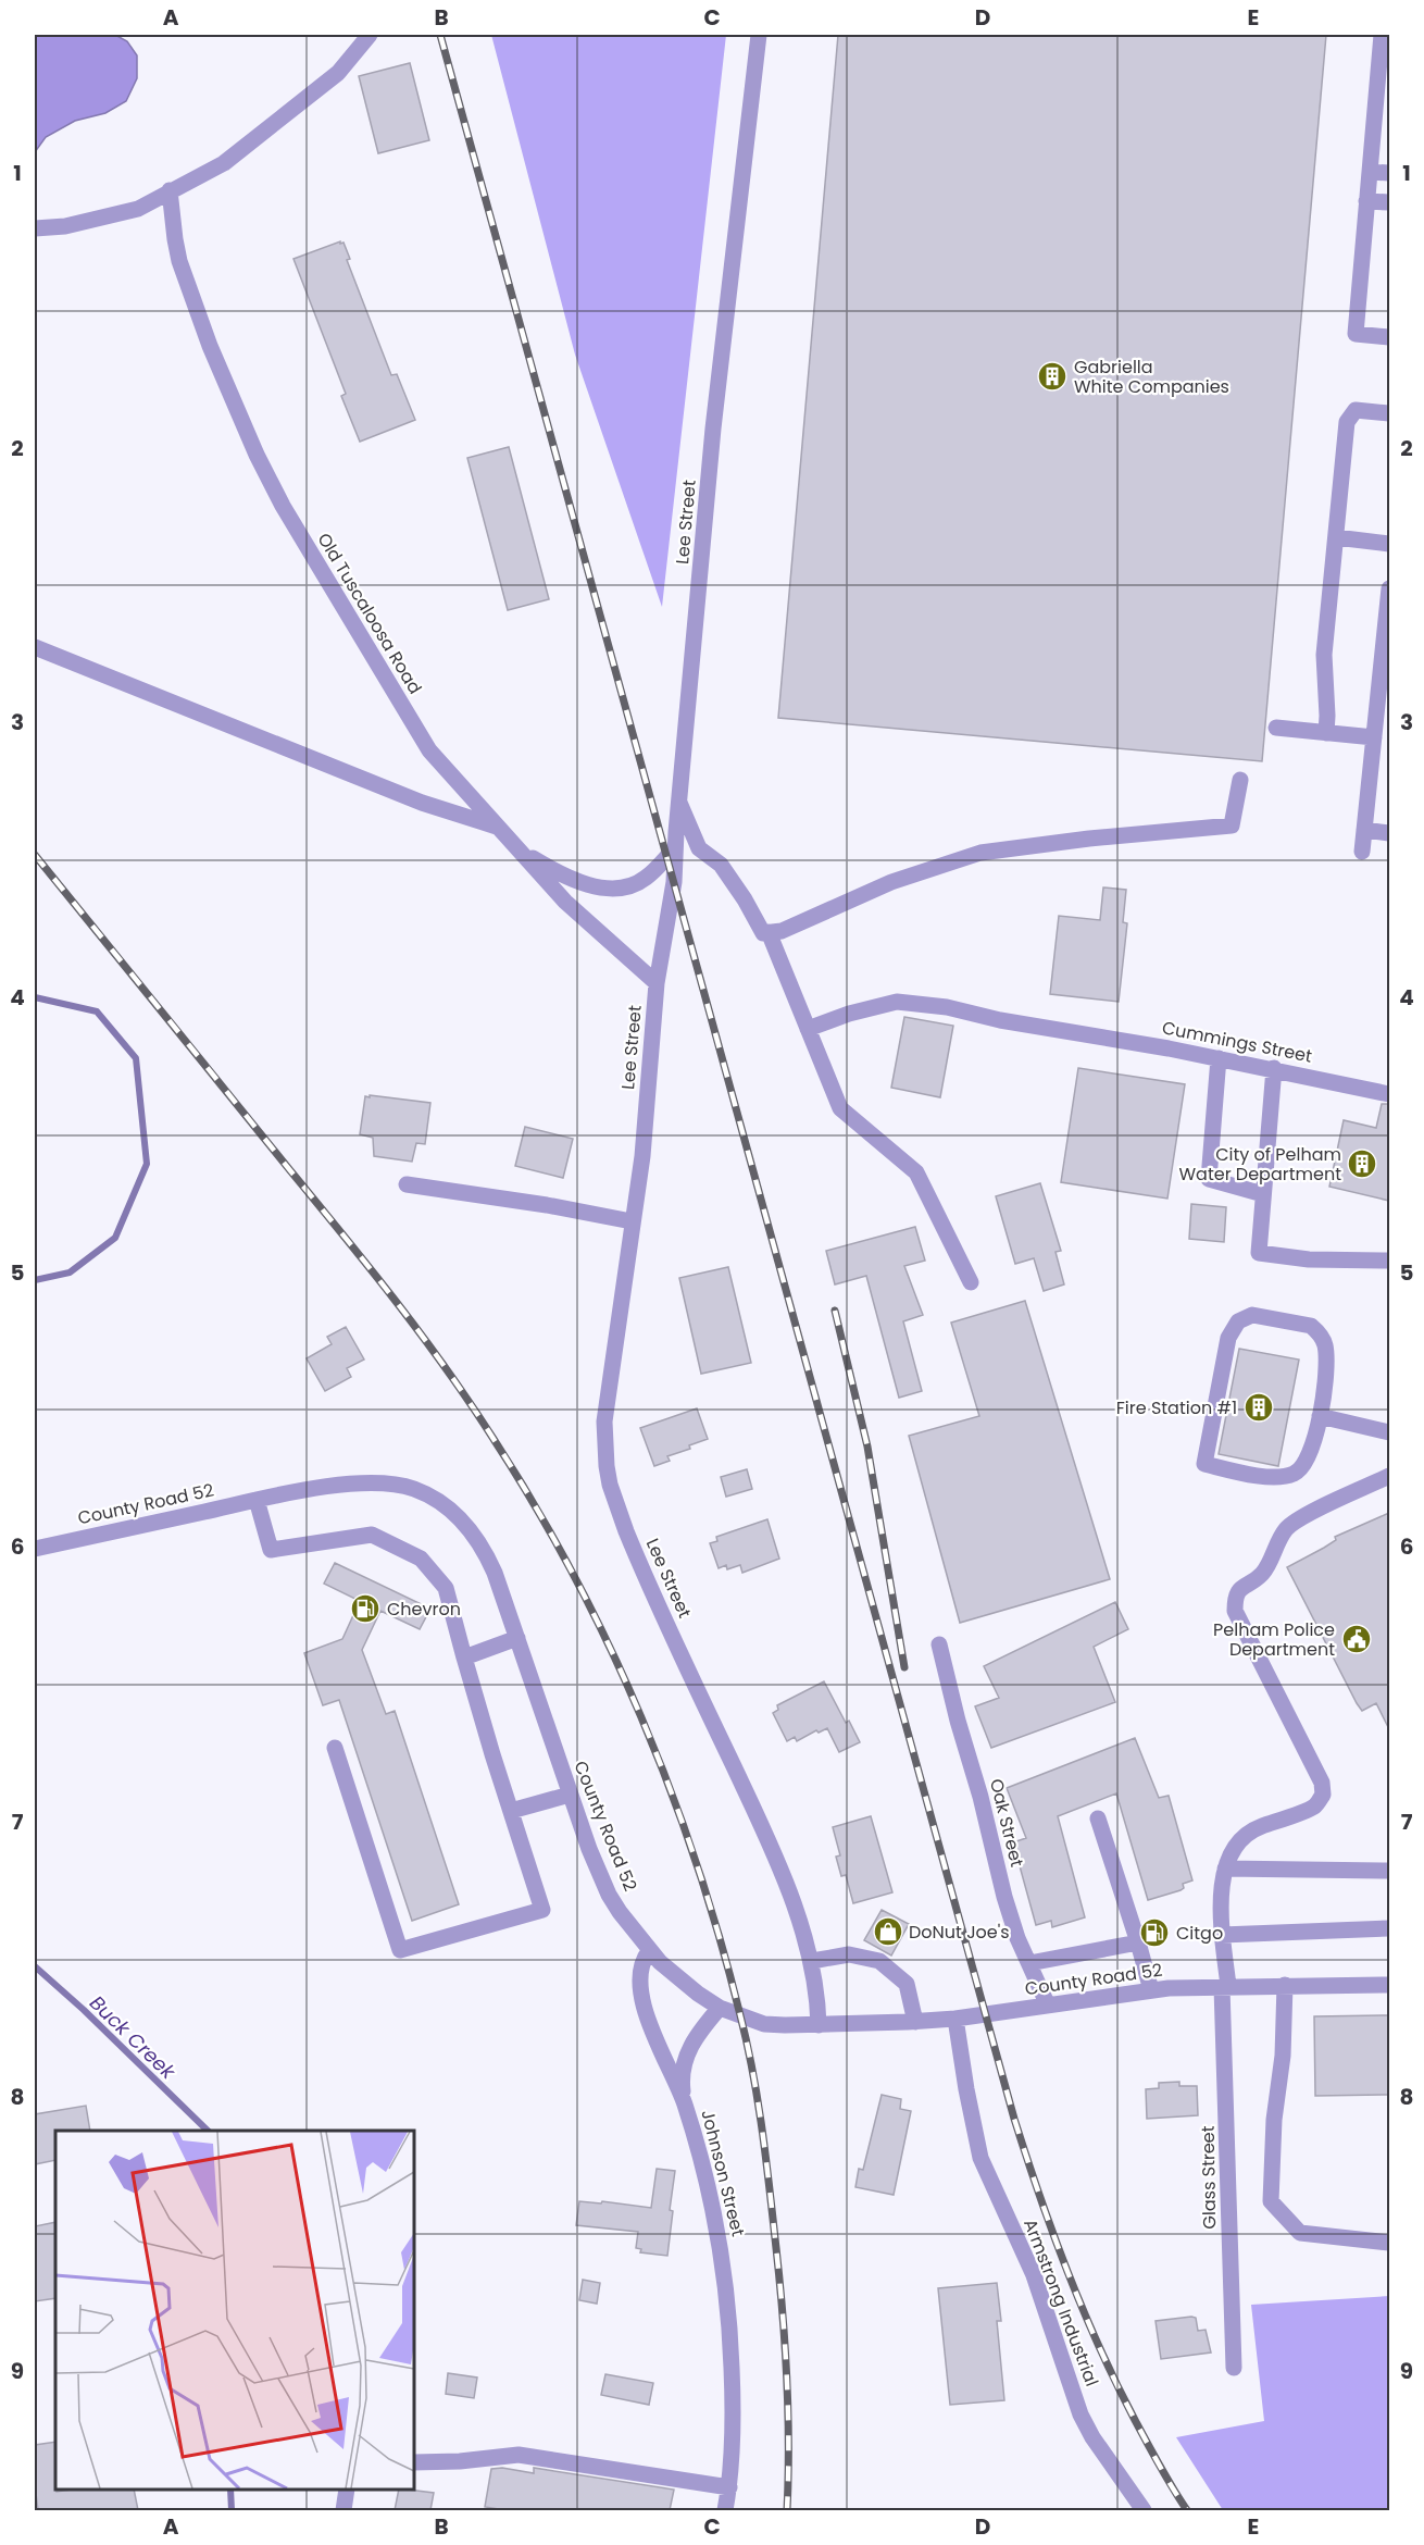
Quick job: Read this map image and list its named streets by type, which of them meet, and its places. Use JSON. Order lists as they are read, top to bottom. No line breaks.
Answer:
{"streets":{"street":["Lee Street","Old Tuscaloosa Road","Cummings Street","County Road 52","Oak Street","Johnson Street","Glass Street","Armstrong Industrial"]},"crossings":[["Lee Street","Old Tuscaloosa Road"],["Lee Street","County Road 52"],["County Road 52","Oak Street"],["County Road 52","Johnson Street"],["County Road 52","Glass Street"],["County Road 52","Armstrong Industrial"]],"water":["Buck Creek"],"places":{"building":["Gabriella White Companies","City of Pelham Water Department","Fire Station #1"],"fuel station":["Chevron","Citgo"],"public building":["Pelham Police Department"],"shop":["DoNut Joe's"]},"grid":{"columns":["A","B","C","D","E"],"rows":["1","2","3","4","5","6","7","8","9"]}}
